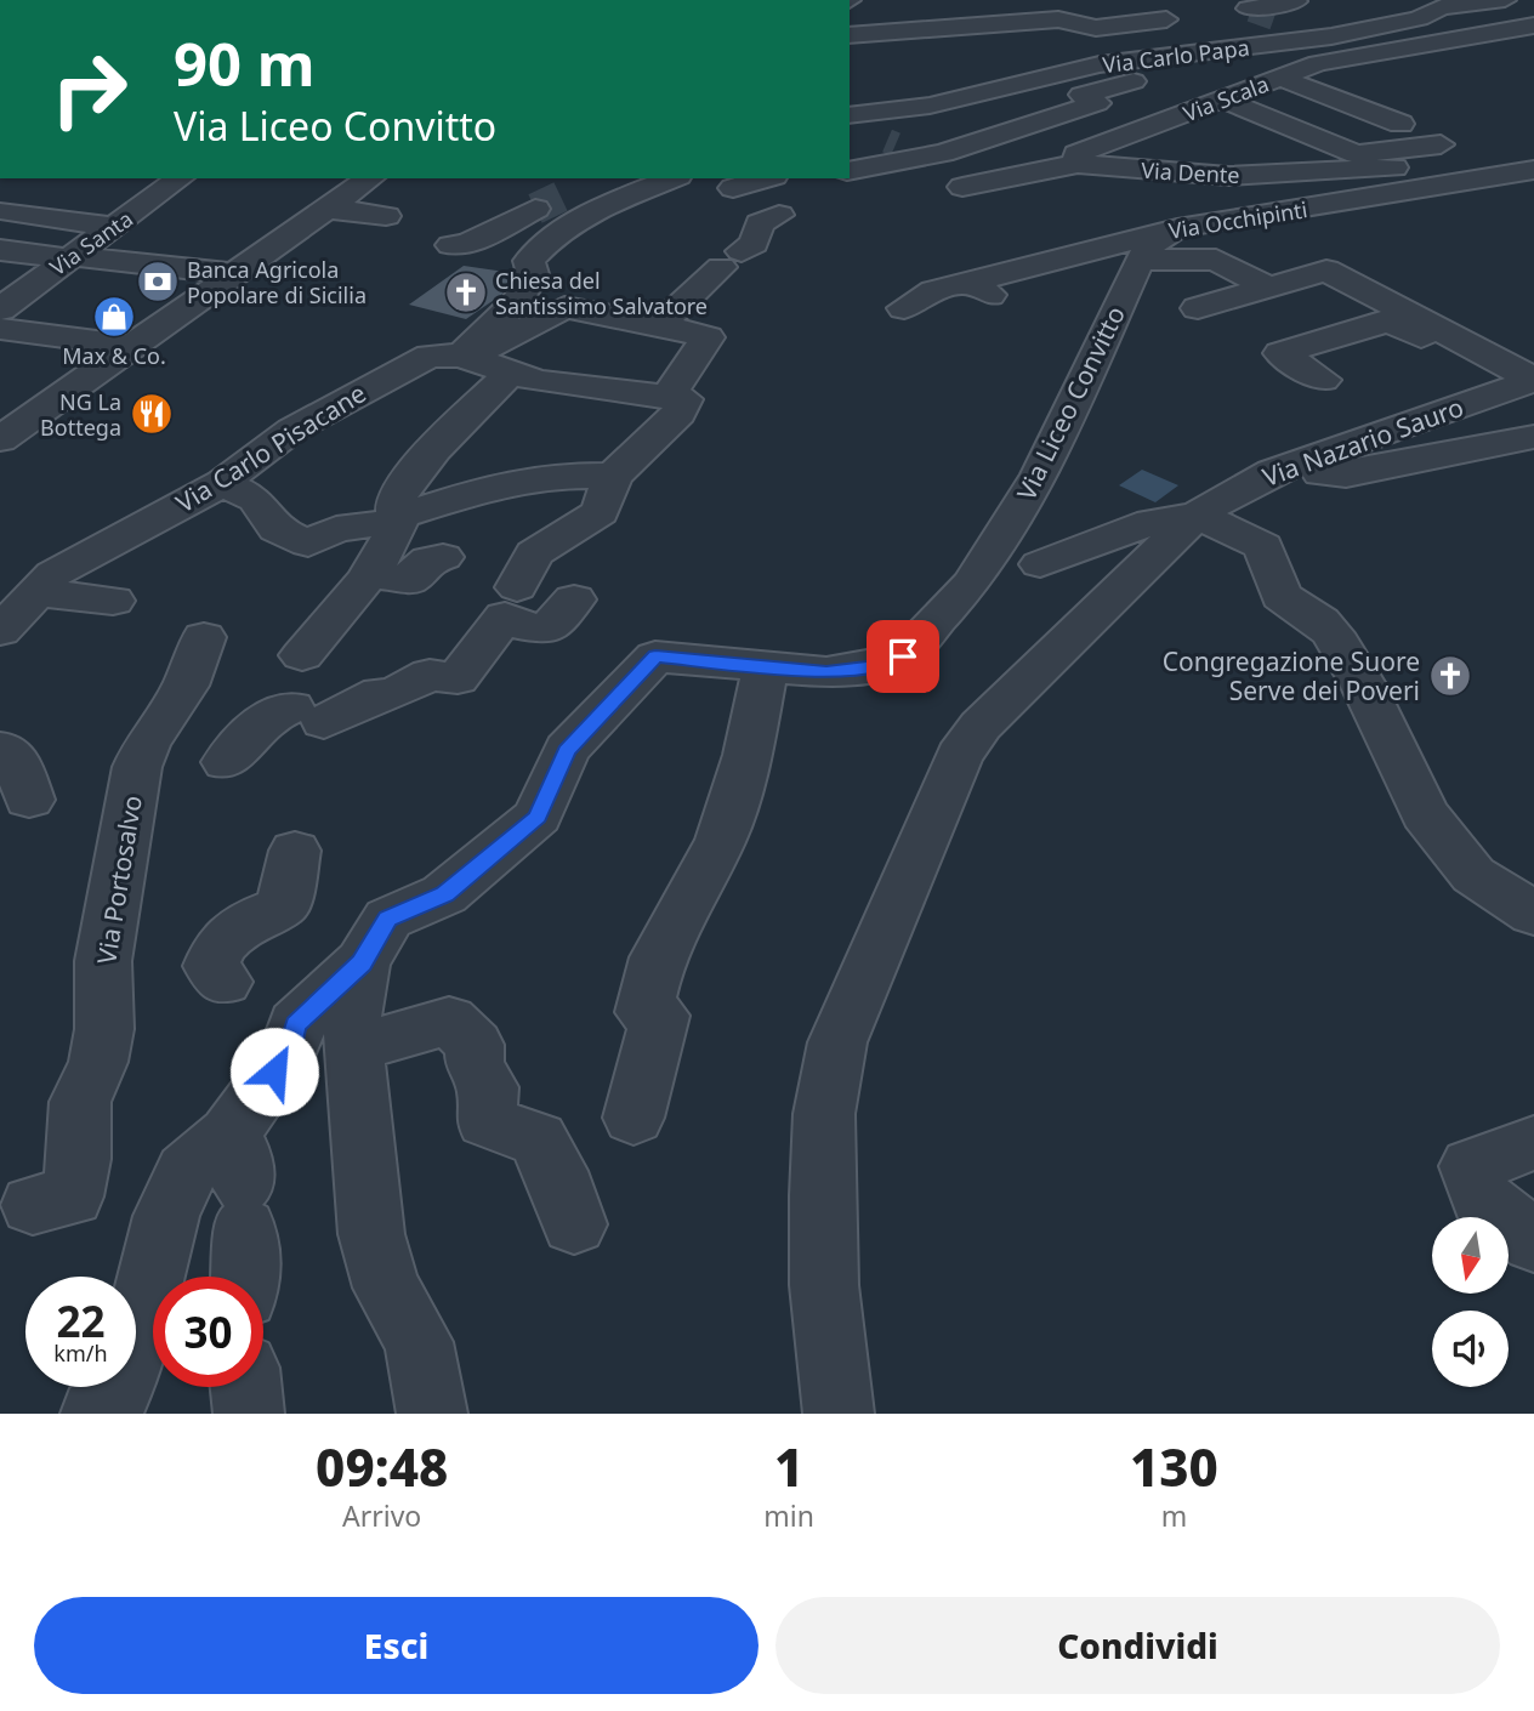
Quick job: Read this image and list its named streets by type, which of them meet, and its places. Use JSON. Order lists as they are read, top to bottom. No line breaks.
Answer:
{"streets":{"street":["Via Carlo Papa","Via Scala","Via Dente","Via Occhipinti","Via Santa","Via Liceo Convitto","Via Nazario Sauro","Via Carlo Pisacane","Via Portosalvo"]},"crossings":[["Via Scala","Via Dente"],["Via Occhipinti","Via Liceo Convitto"]],"places":{"bank":["Banca Agricola Popolare di Sicilia"],"church":["Chiesa del Santissimo Salvatore","Congregazione Suore Serve dei Poveri"],"shop":["Max & Co."],"restaurant":["NG La Bottega"]},"north":"bottom","page":{"turn":["90 m","Via Liceo Convitto"],"speed":"22 km/h","limit":"30","eta":["09:48","Arrivo","1","min","130","m"],"buttons":["Esci","Condividi"]}}
